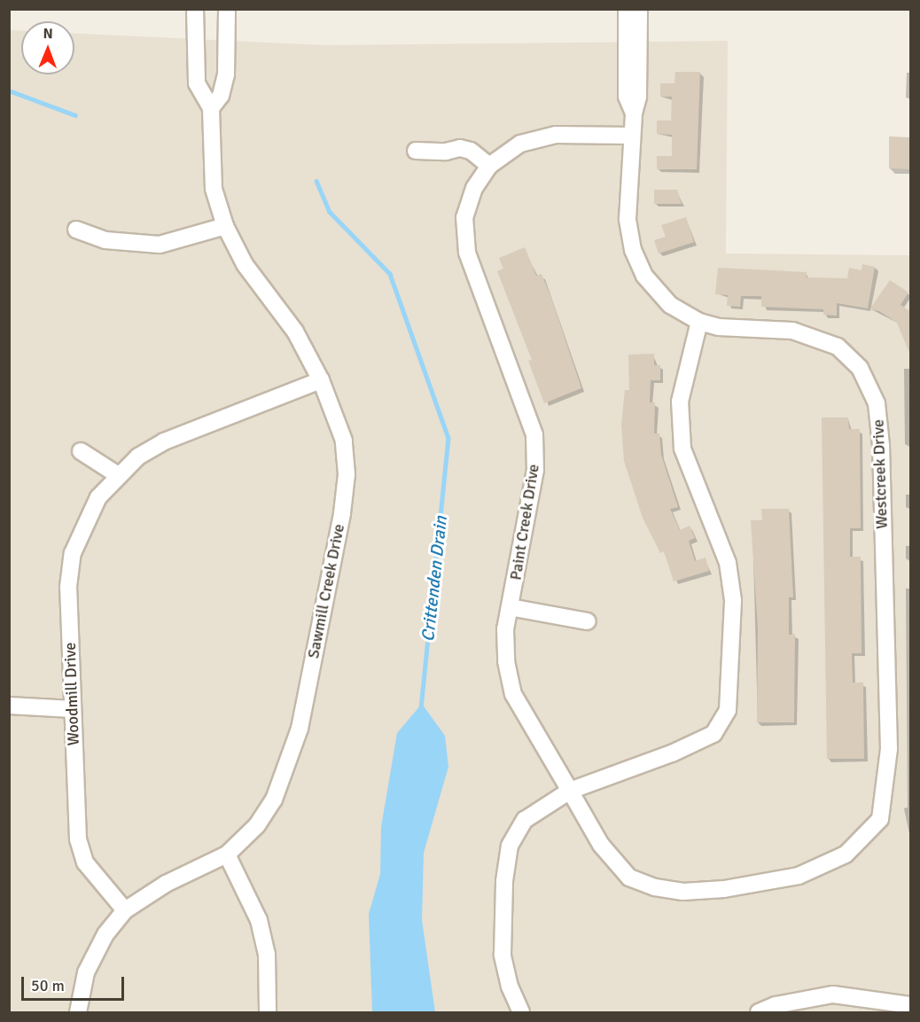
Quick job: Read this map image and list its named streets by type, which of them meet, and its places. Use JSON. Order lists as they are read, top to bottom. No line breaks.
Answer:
{"streets":{"street":["Westcreek Drive","Paint Creek Drive","Sawmill Creek Drive","Woodmill Drive"]},"crossings":[["Westcreek Drive","Paint Creek Drive"],["Sawmill Creek Drive","Woodmill Drive"]],"water":["Crittenden Drain"],"scale_bar":"50 m","north":"top"}
